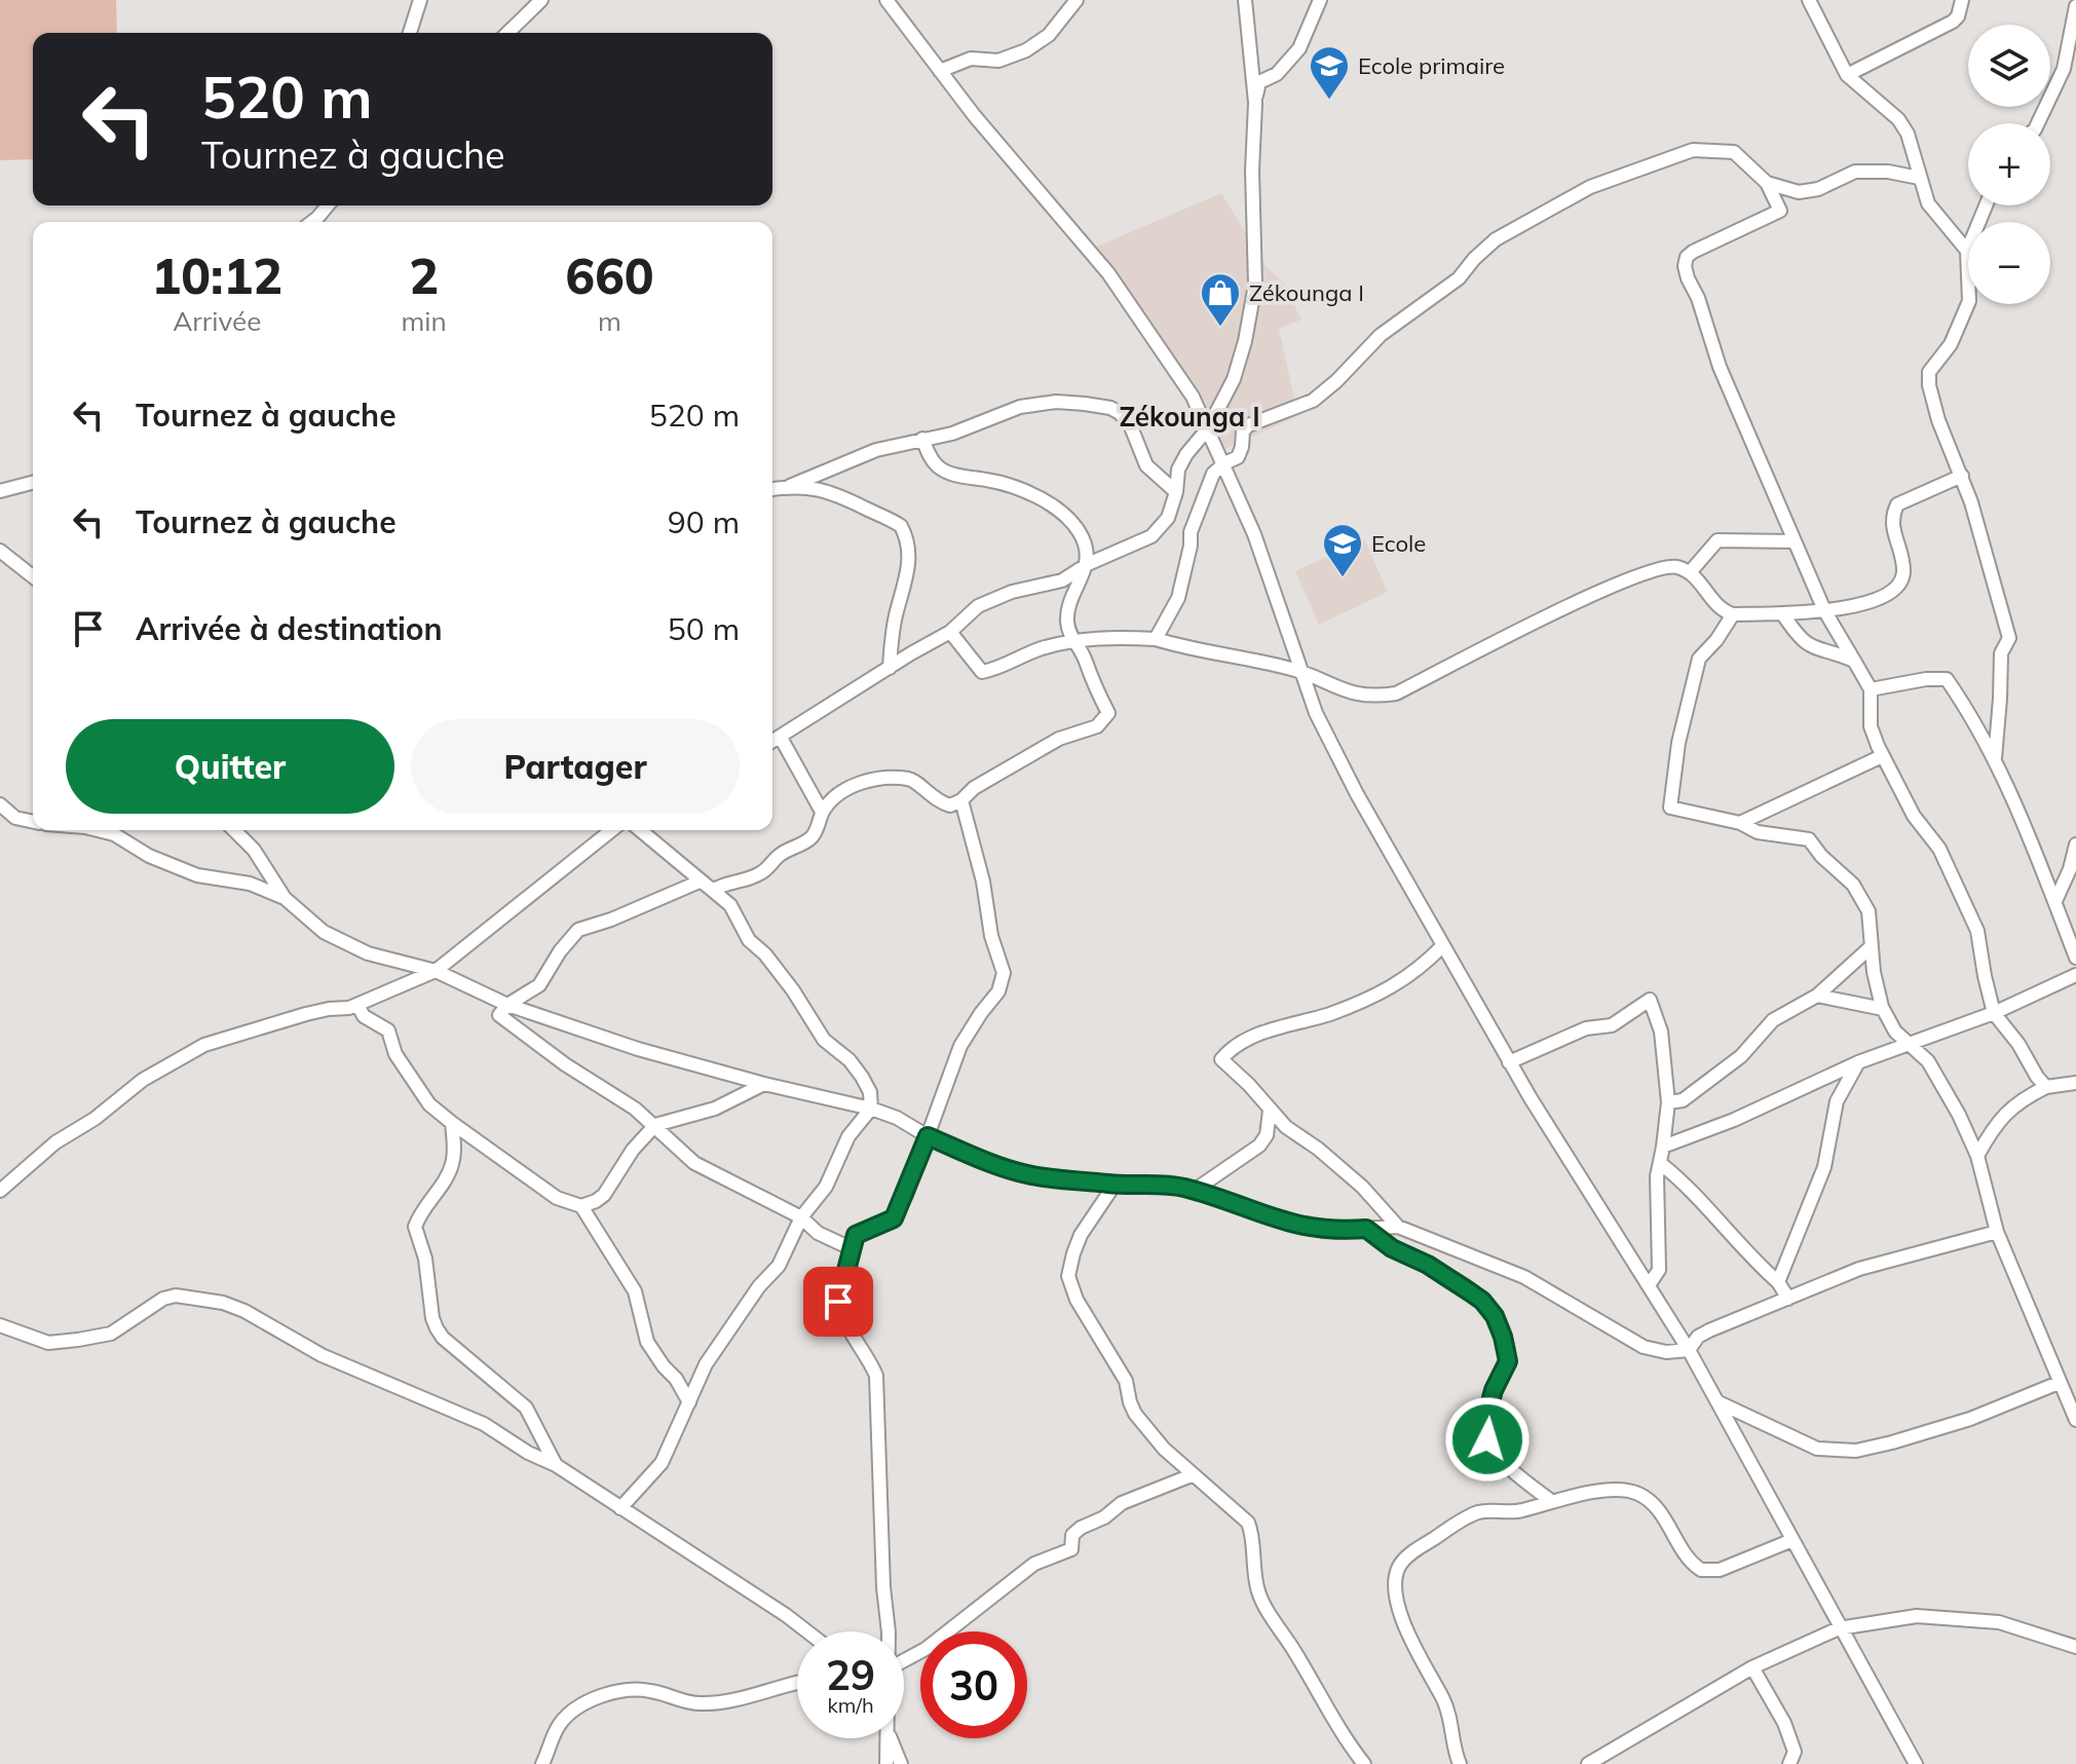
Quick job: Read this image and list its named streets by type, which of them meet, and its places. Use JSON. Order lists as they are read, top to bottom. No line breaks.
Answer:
{"districts":["Zékounga I"],"places":{"school or university":["Ecole primaire","Ecole"],"shop":["Zékounga I"]},"page":{"map_buttons":["+","−"],"turn":["520 m","Tournez à gauche"],"eta":["10:12","Arrivée","2","min","660","m"],"list":[{"name":"Tournez à gauche","value":"520 m"},{"name":"Tournez à gauche","value":"90 m"},{"name":"Arrivée à destination","value":"50 m"}],"buttons":["Quitter","Partager"],"speed":"29 km/h","limit":"30"}}
